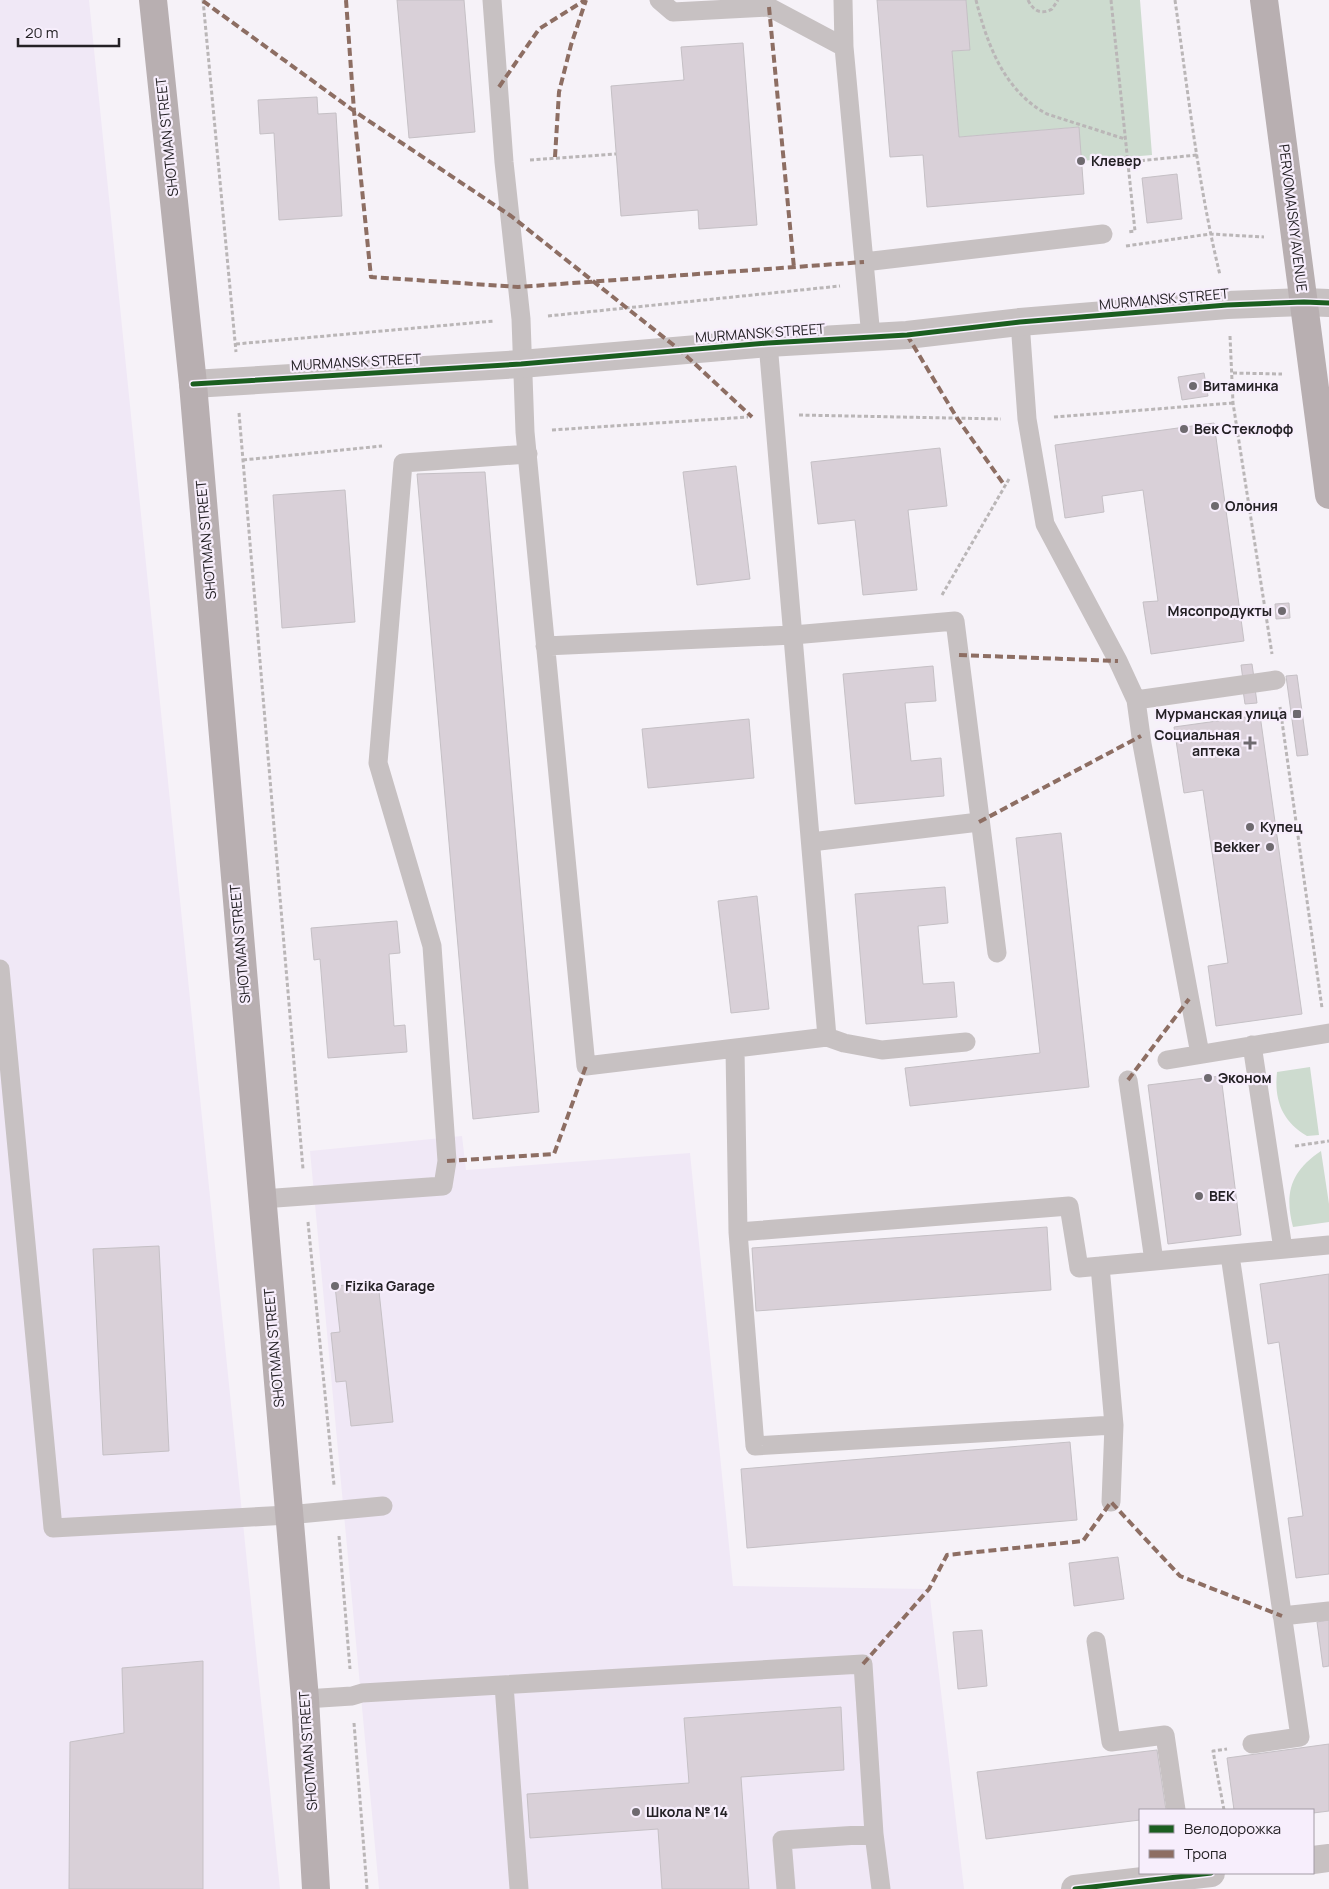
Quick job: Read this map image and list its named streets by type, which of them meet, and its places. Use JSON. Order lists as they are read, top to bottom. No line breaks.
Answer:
{"streets":{"main road":["SHOTMAN STREET","PERVOMAISKIY AVENUE"],"street":["MURMANSK STREET"]},"crossings":[["SHOTMAN STREET","MURMANSK STREET"],["PERVOMAISKIY AVENUE","MURMANSK STREET"]],"places":{"other":["Клевер","Витаминка","Век Стеклофф","Олония","Мясопродукты","Купец","Bekker","Эконом","ВЕК","Fizika Garage","Школа № 14"],"transit":["Мурманская улица"],"health":["Социальная аптека"]},"legend":["Велодорожка","Тропа"],"scale_bar":"20 m"}
